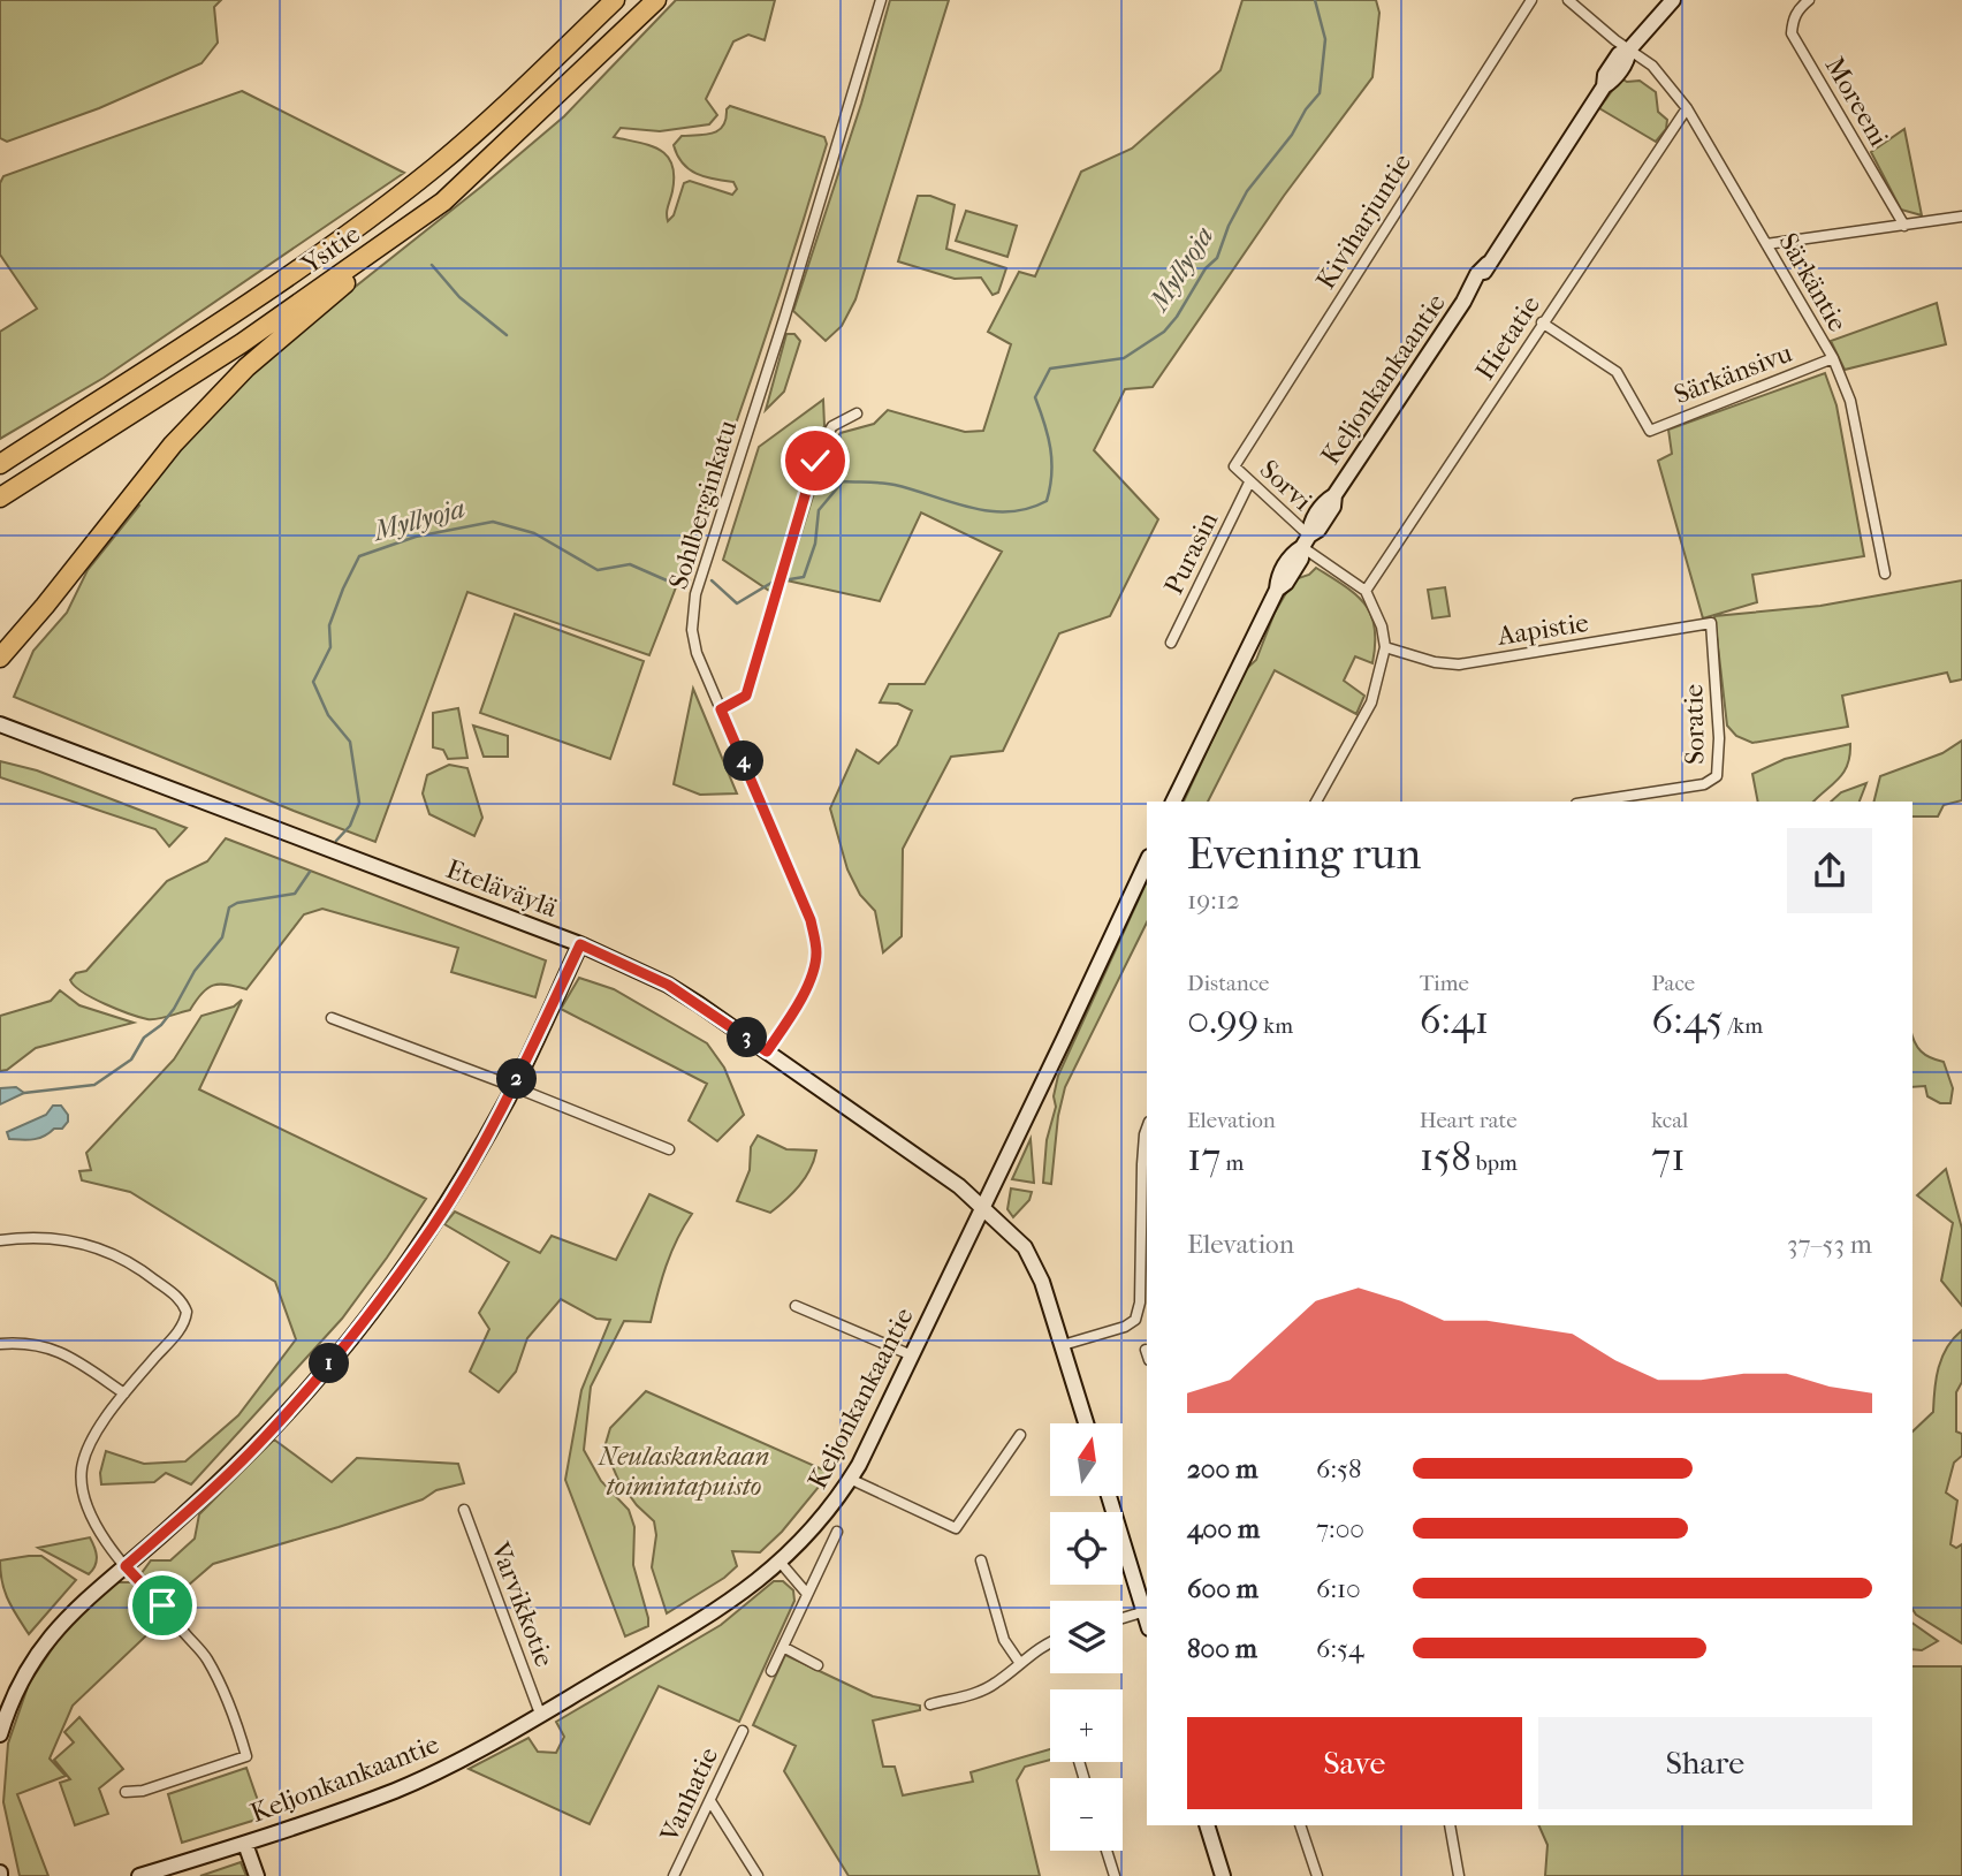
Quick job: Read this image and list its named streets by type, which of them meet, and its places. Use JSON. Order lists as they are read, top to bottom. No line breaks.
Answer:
{"streets":{"highway":["Ysitie"],"main road":["Keljonkankaantie","Eteläväylä"],"street":["Moreeni","Kiviharjuntie","Särkäntie","Hietatie","Särkänsivu","Sorvi","Sohlberginkatu","Purasin","Aapistie","Soratie","Varvikkotie","Vanhatie"]},"crossings":[["Kiviharjuntie","Sorvi"],["Särkäntie","Hietatie"],["Särkäntie","Särkänsivu"],["Särkäntie","Keljonkankaantie"],["Hietatie","Särkänsivu"],["Keljonkankaantie","Sorvi"],["Keljonkankaantie","Eteläväylä"],["Keljonkankaantie","Varvikkotie"],["Sorvi","Purasin"],["Sohlberginkatu","Eteläväylä"],["Aapistie","Soratie"]],"water":["Myllyoja"],"parks":["Neulaskankaan toimintapuisto"],"north":"top","page":{"pins":["4","3","2","1"],"heading":["Evening run","19:12"],"stats":[["Distance","0.99 km"],["Time","6:41"],["Pace","6:45 /km"],["Elevation","17 m"],["Heart rate","158 bpm"],["kcal","71"]],"chart":["Elevation","37–53 m"],"map_buttons":["+","−"],"list":[{"name":"200 m","note":"6:58"},{"name":"400 m","note":"7:00"},{"name":"600 m","note":"6:10"},{"name":"800 m","note":"6:54"}],"buttons":["Save","Share"]}}
